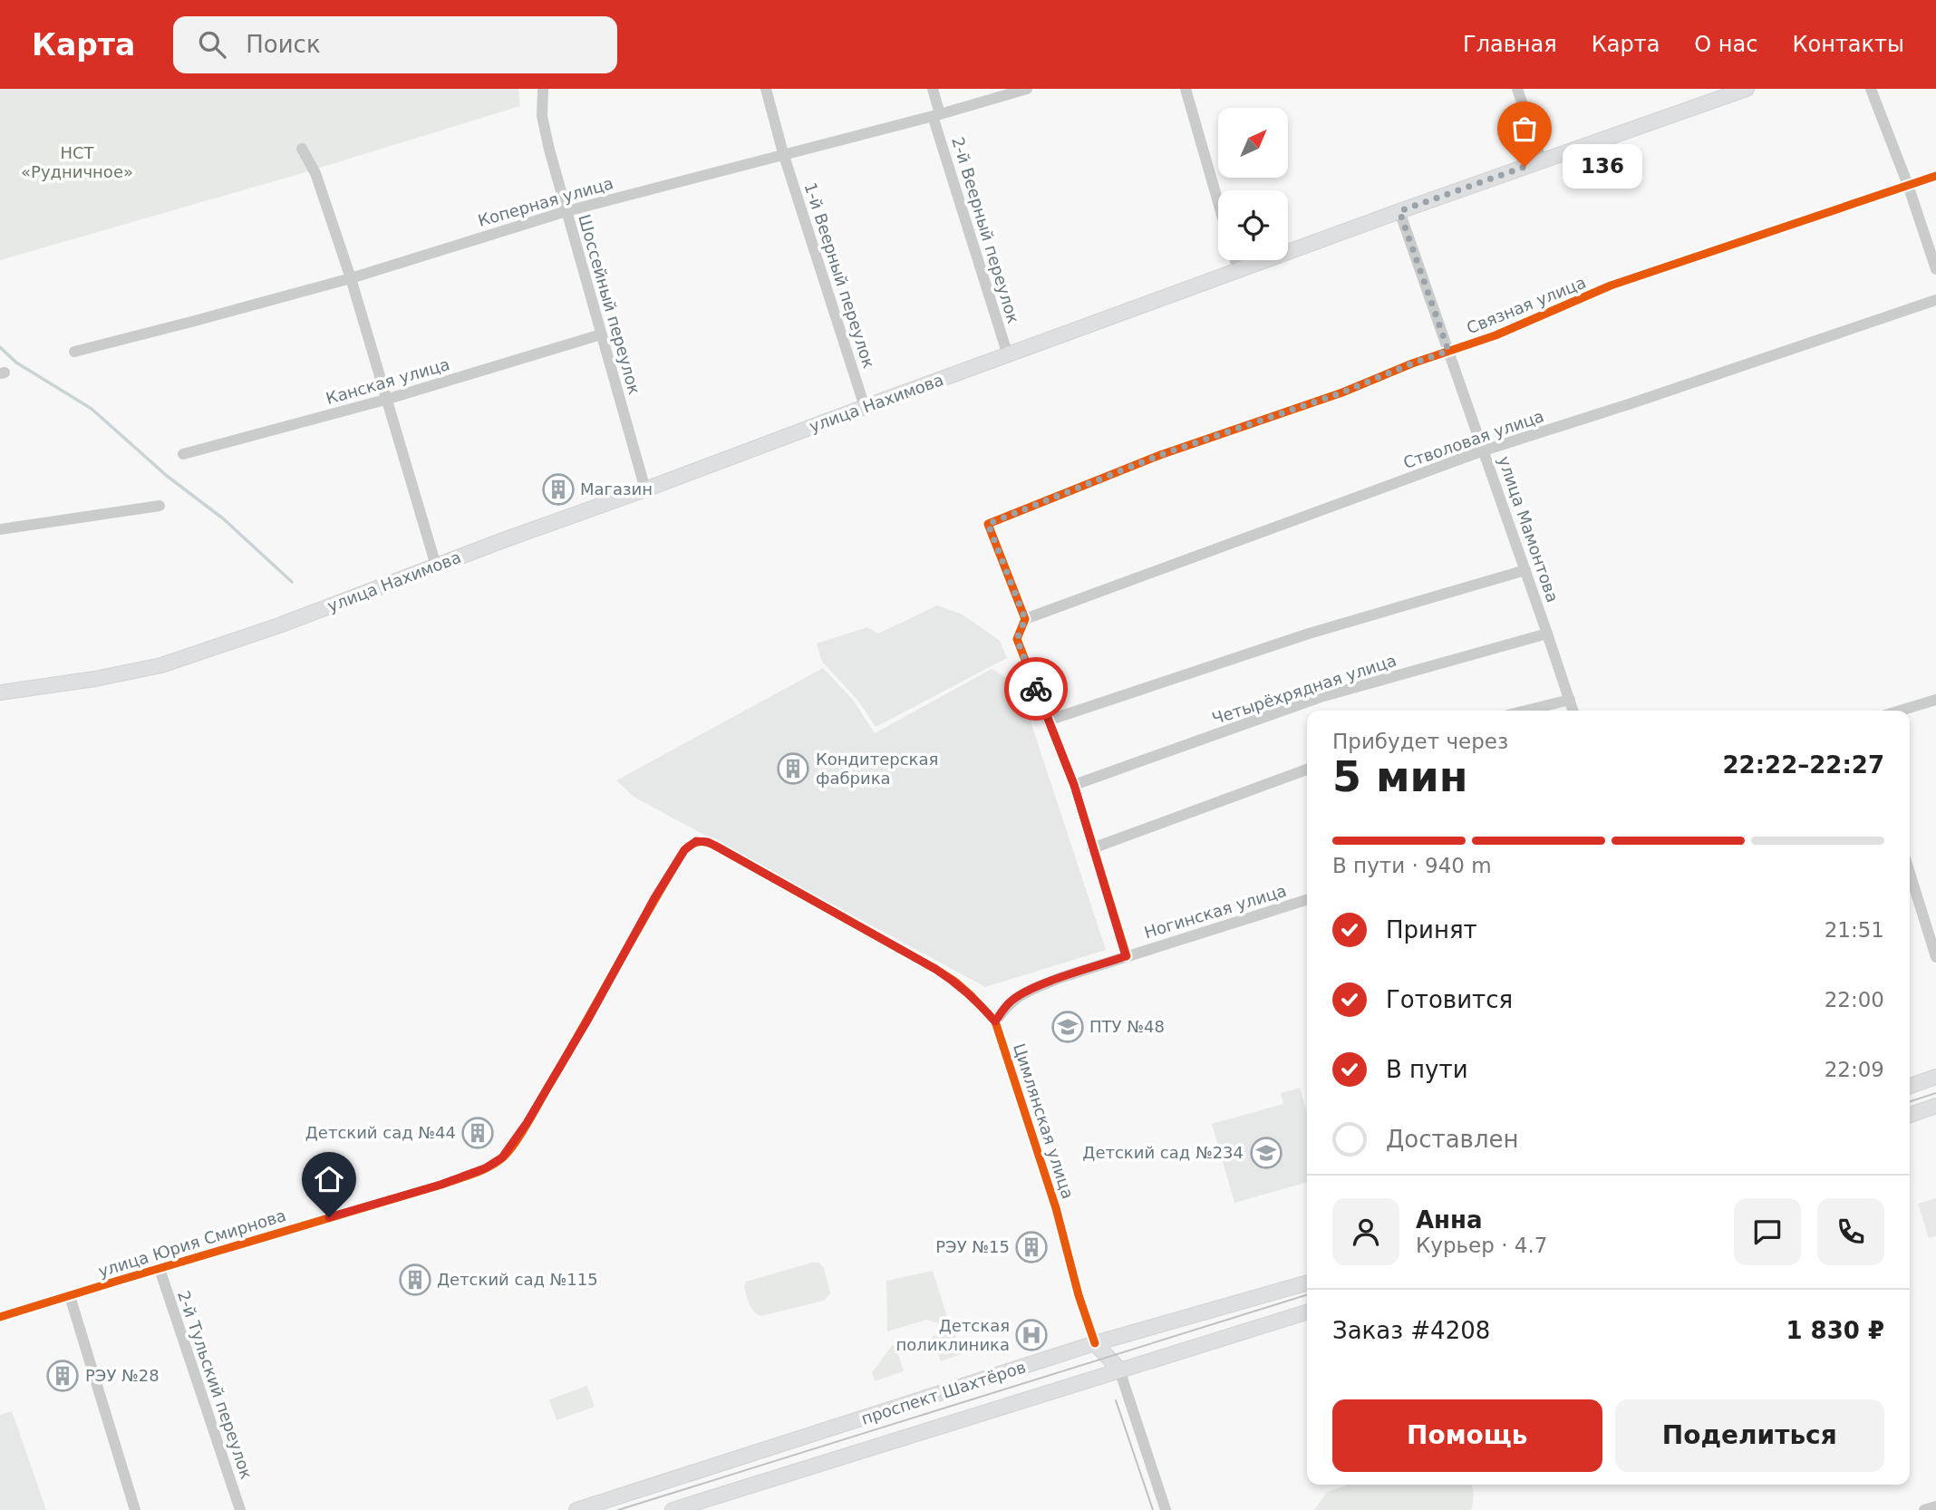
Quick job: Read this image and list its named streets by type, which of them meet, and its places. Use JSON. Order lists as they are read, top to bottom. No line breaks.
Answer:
{"streets":{"main road":["улица Нахимова","Цимлянская улица","проспект Шахтёров"],"street":["Коперная улица","2-й Веерный переулок","1-й Веерный переулок","Шоссейный переулок","Связная улица","Канская улица","Стволовая улица","улица Мамонтова","Четырёхрядная улица","Ногинская улица","улица Юрия Смирнова","2-й Тульский переулок"]},"crossings":[["Коперная улица","2-й Веерный переулок"],["Коперная улица","1-й Веерный переулок"],["Коперная улица","Шоссейный переулок"],["2-й Веерный переулок","улица Нахимова"],["1-й Веерный переулок","улица Нахимова"],["Шоссейный переулок","Канская улица"],["Шоссейный переулок","улица Нахимова"],["Связная улица","Стволовая улица"],["Связная улица","улица Мамонтова"],["улица Нахимова","улица Мамонтова"],["Стволовая улица","улица Мамонтова"],["улица Мамонтова","Четырёхрядная улица"],["Ногинская улица","Цимлянская улица"],["Цимлянская улица","улица Юрия Смирнова"],["Цимлянская улица","проспект Шахтёров"],["улица Юрия Смирнова","2-й Тульский переулок"]],"parks":["НСТ «Рудничное»"],"places":{"other":["136"],"building":["Магазин","Кондитерская фабрика","Детский сад №44","РЭУ №15","Детский сад №115","РЭУ №28"],"school or university":["ПТУ №48","Детский сад №234"],"hospital":["Детская поликлиника"]},"north":"top right","page":{"header":"Карта","search":"Поиск","nav":["Главная","Карта","О нас","Контакты"],"bubble":"136","heading":["5 мин","Прибудет через","22:22–22:27"],"panel":["Анна","Курьер · 4.7","Заказ #4208","1 830 ₽"],"bar":"В пути · 940 m","list":[["Принят","21:51"],["Готовится","22:00"],["В пути","22:09"],"Доставлен"],"buttons":["Помощь","Поделиться"]}}
